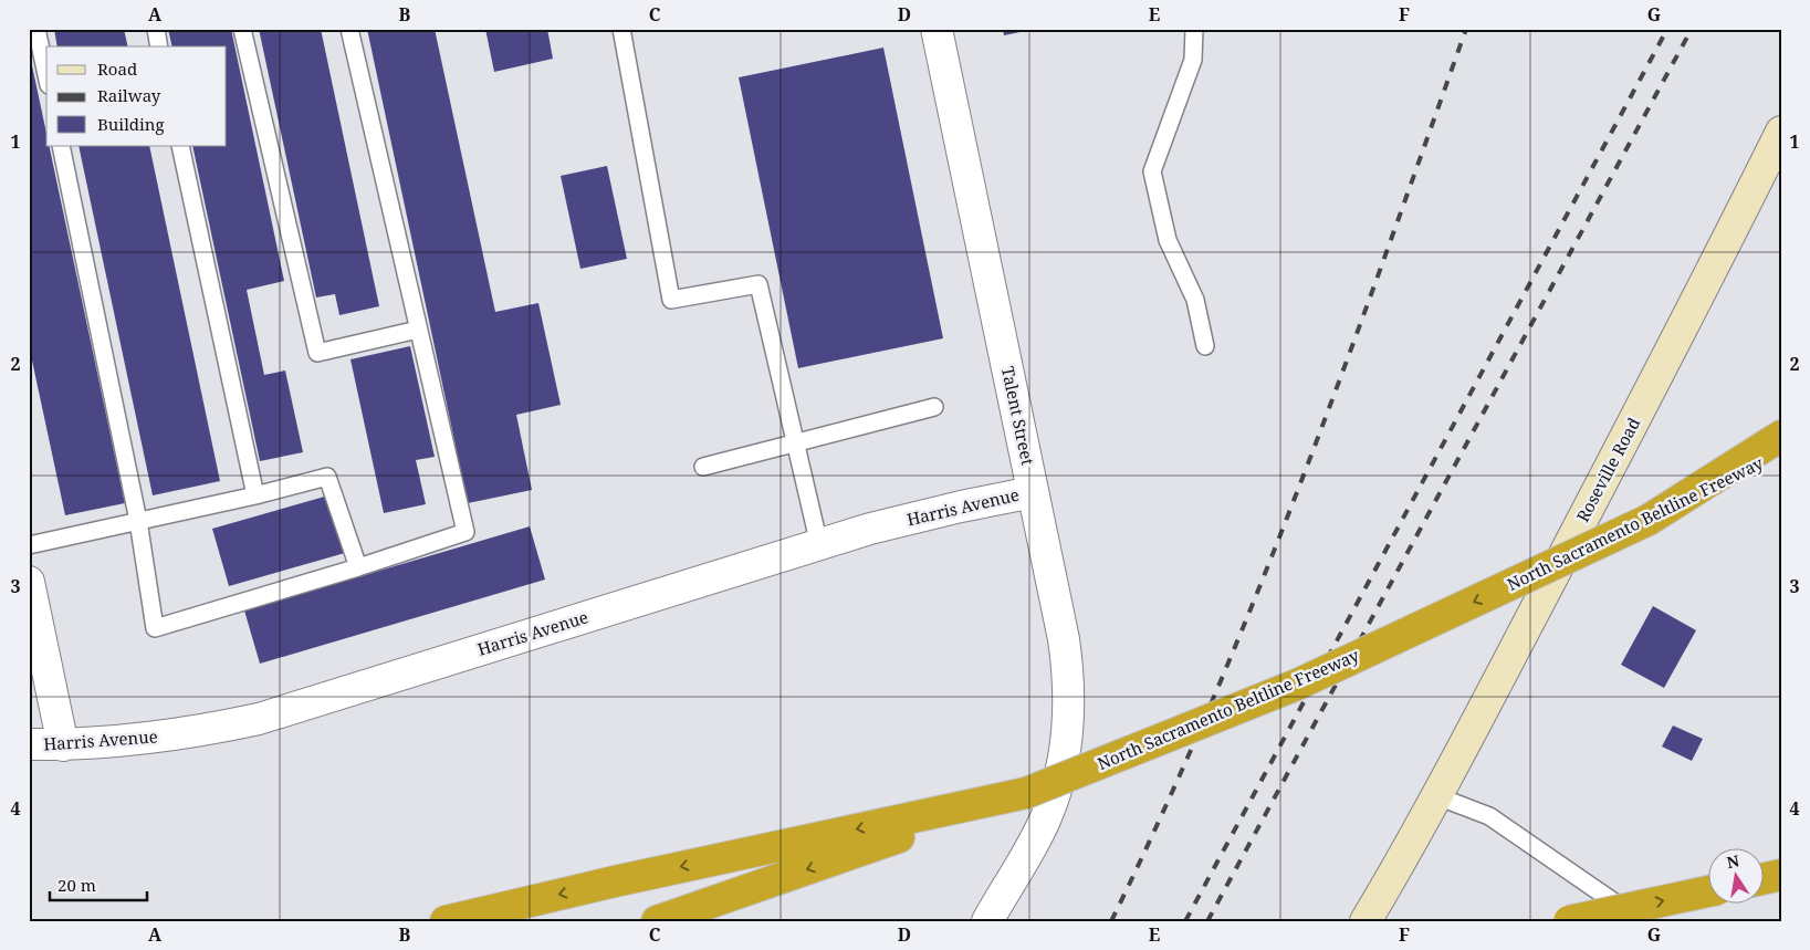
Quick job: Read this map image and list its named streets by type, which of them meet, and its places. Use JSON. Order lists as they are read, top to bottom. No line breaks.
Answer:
{"streets":{"highway":["North Sacramento Beltline Freeway"],"main road":["Roseville Road"],"street":["Talent Street","Harris Avenue"]},"crossings":[["Talent Street","Harris Avenue"]],"legend":["Road","Railway","Building"],"scale_bar":"20 m","north":"top","grid":{"columns":["A","B","C","D","E","F","G"],"rows":["1","2","3","4"]}}
